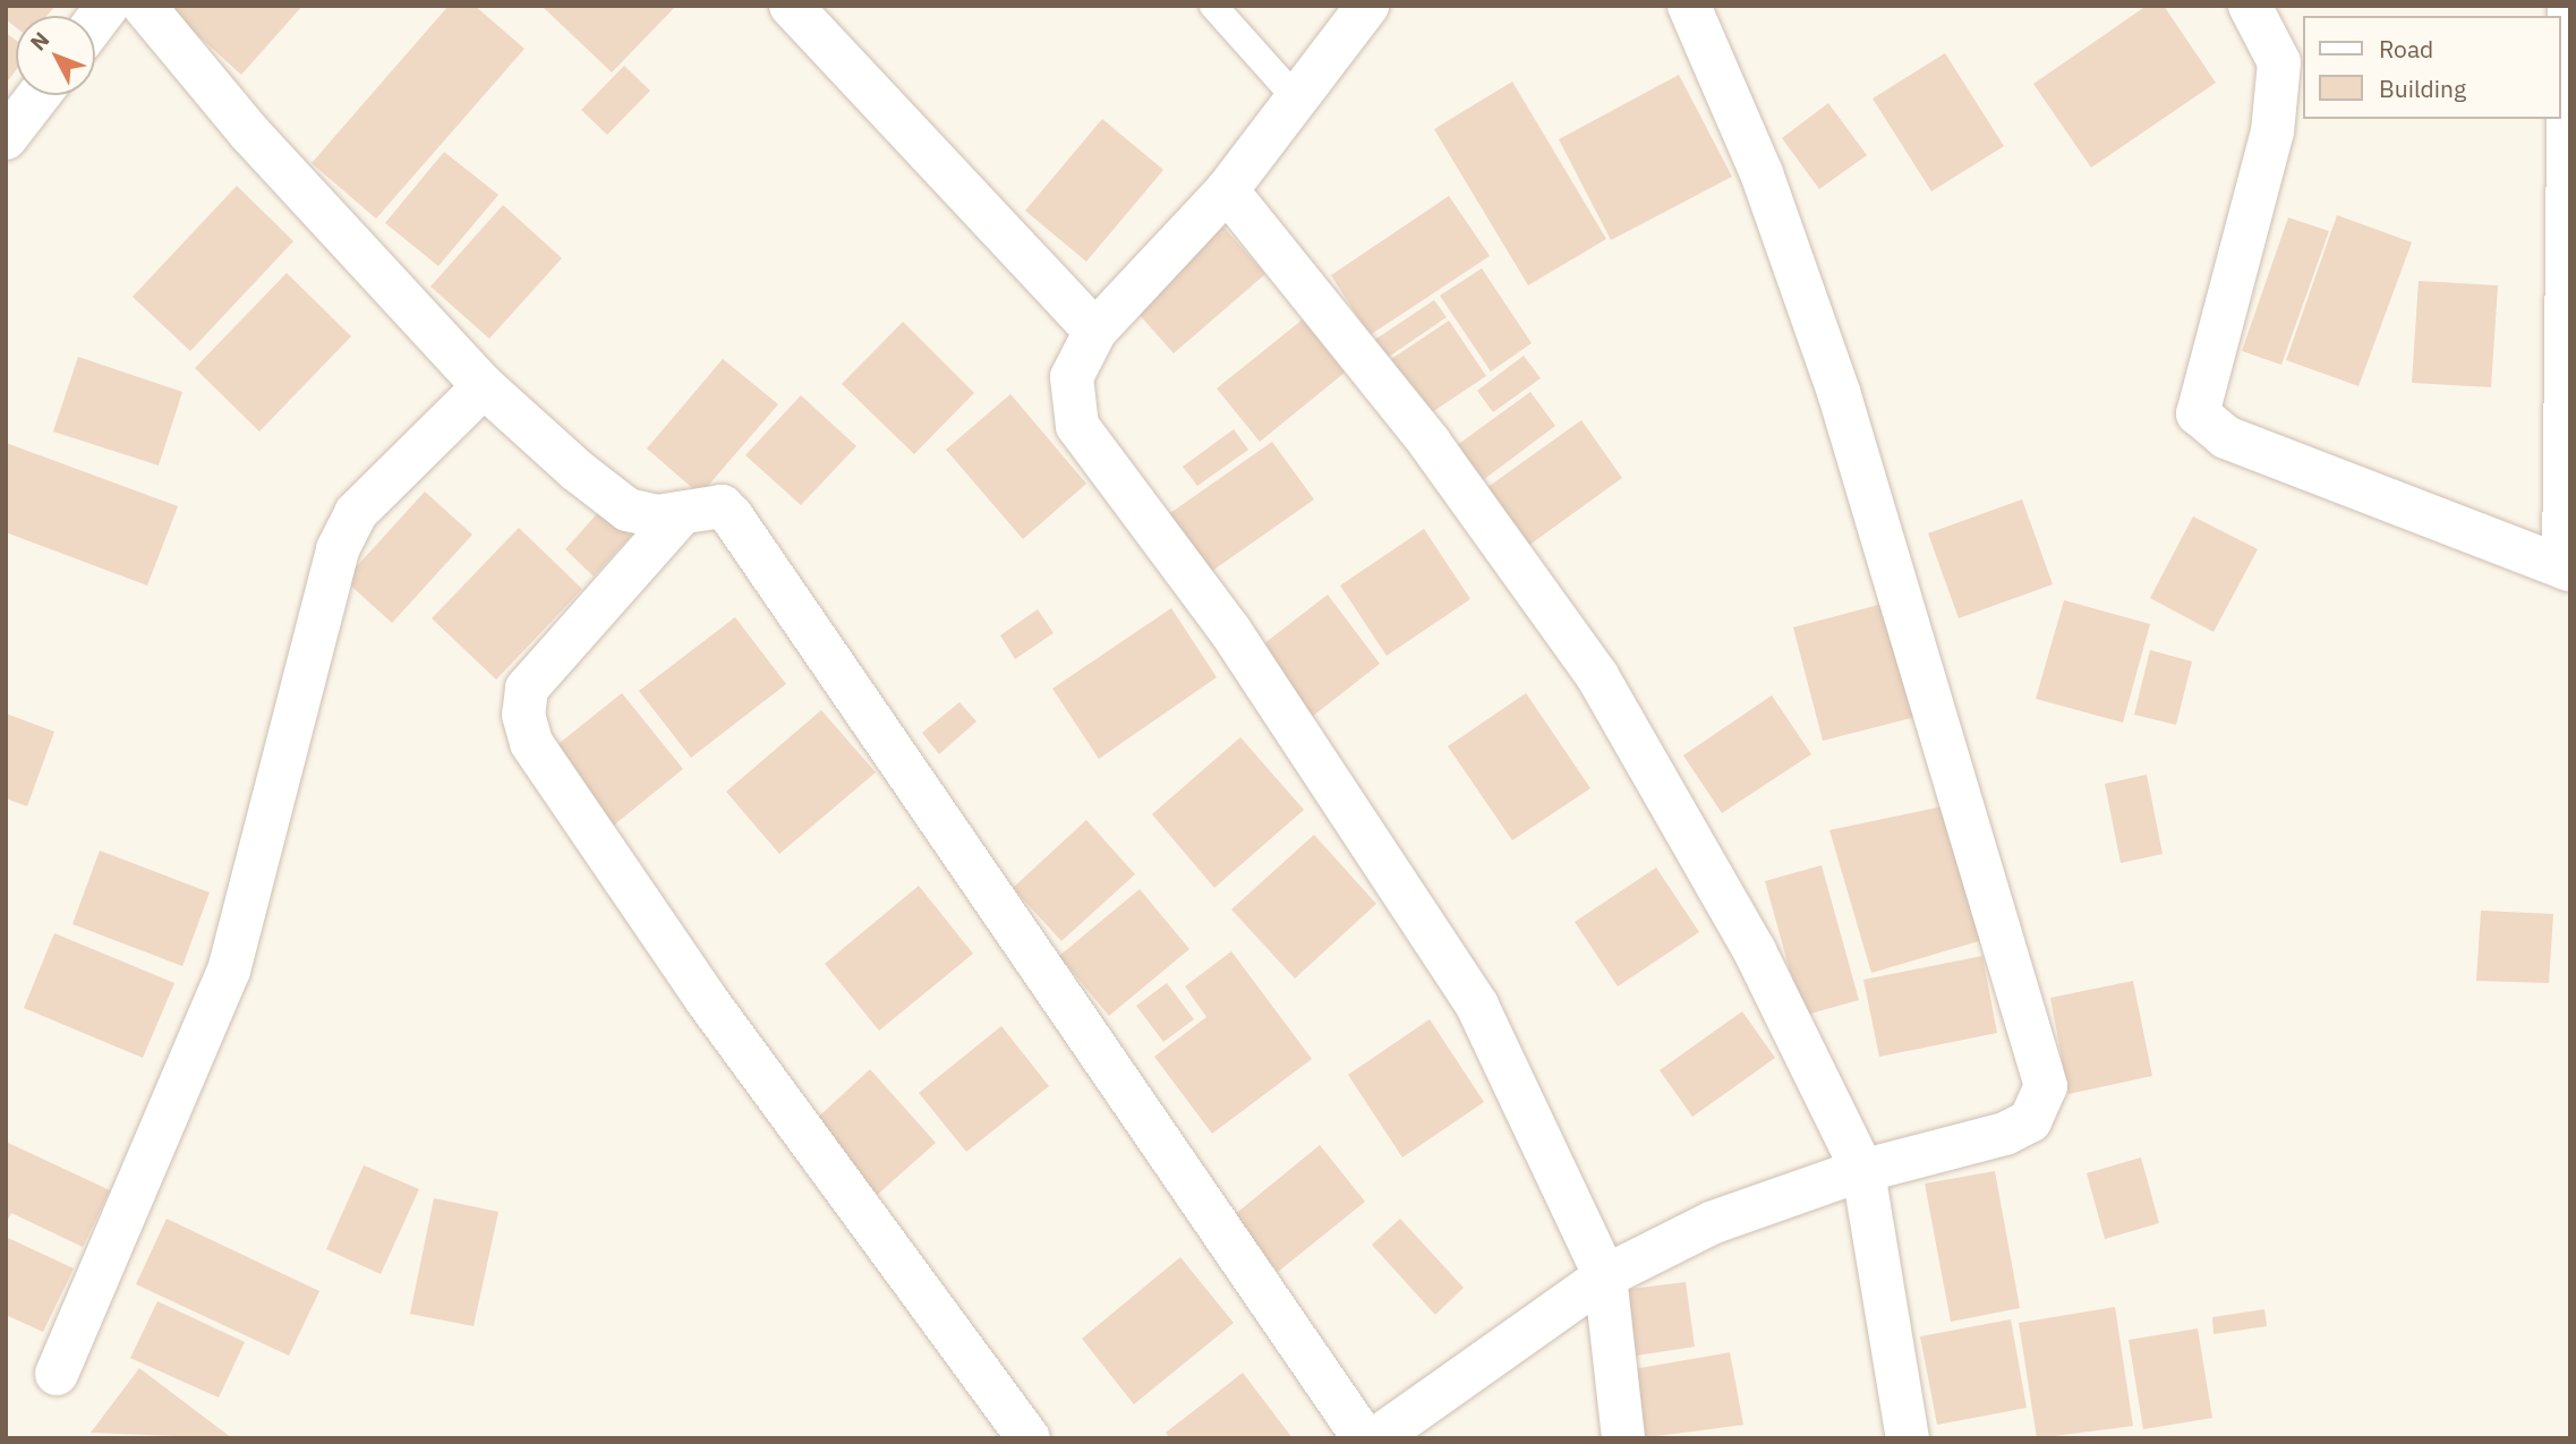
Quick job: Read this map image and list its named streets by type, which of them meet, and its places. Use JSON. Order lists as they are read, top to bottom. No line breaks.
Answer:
{"legend":["Road","Building"],"north":"top left"}
